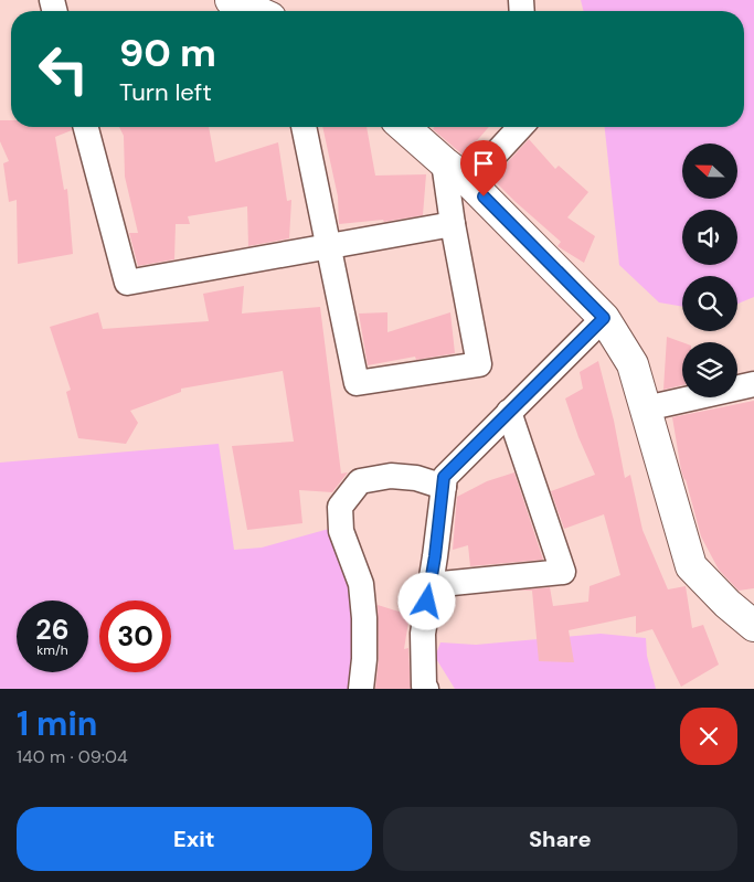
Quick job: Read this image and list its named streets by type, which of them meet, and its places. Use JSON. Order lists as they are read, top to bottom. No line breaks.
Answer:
{"north":"left","page":{"turn":["90 m","Turn left"],"speed":"26 km/h","limit":"30","heading":["1 min","140 m · 09:04"],"buttons":["Exit","Share"]}}
